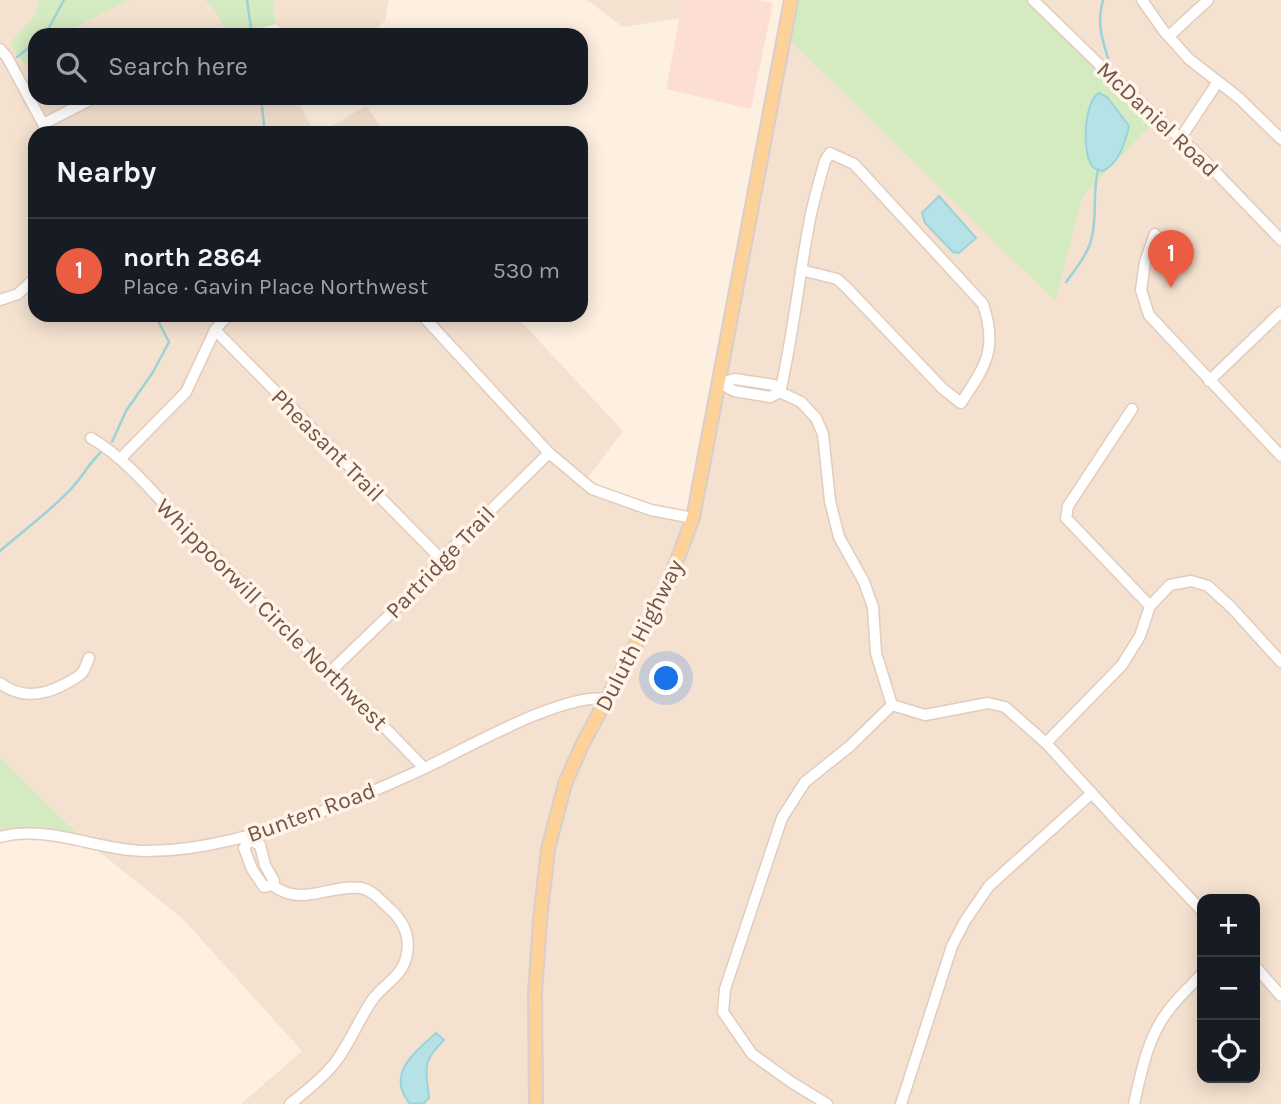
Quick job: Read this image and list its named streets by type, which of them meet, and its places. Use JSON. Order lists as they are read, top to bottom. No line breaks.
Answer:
{"streets":{"main road":["Duluth Highway"],"street":["McDaniel Road","Pheasant Trail","Partridge Trail","Whippoorwill Circle Northwest","Bunten Road"]},"crossings":[["Pheasant Trail","Partridge Trail"],["Partridge Trail","Whippoorwill Circle Northwest"],["Whippoorwill Circle Northwest","Bunten Road"],["Duluth Highway","Bunten Road"]],"page":{"search":"Search here","heading":"Nearby","list":[{"mark":"1","name":"north 2864","note":"Place · Gavin Place Northwest","value":"530 m"}],"pins":"1","map_buttons":["+","−"]}}
